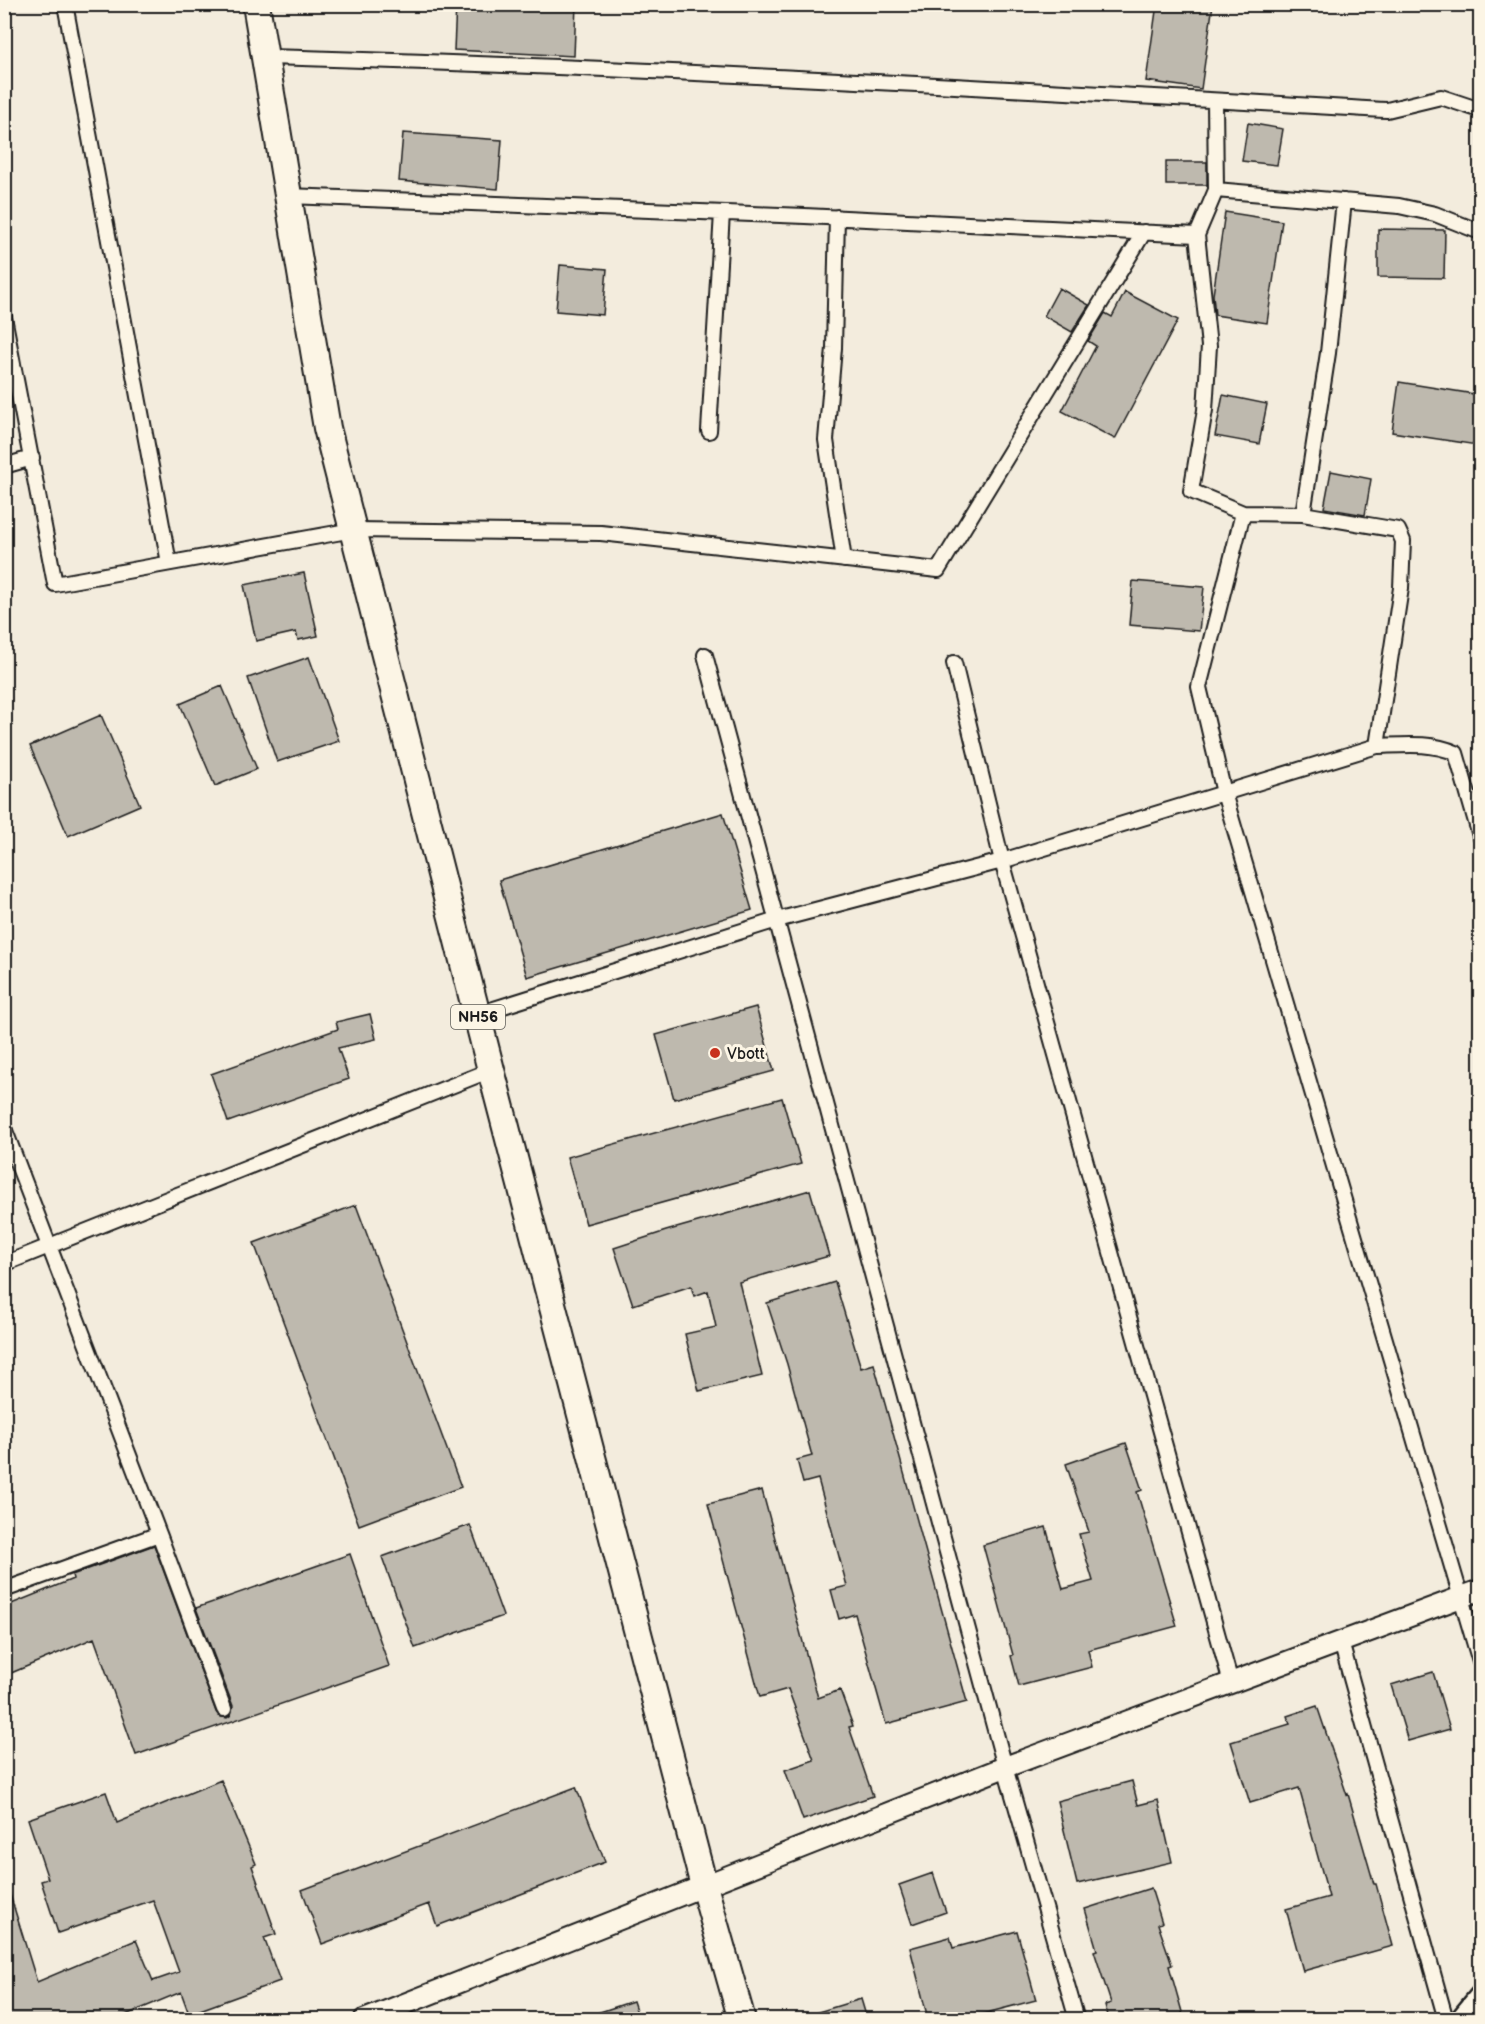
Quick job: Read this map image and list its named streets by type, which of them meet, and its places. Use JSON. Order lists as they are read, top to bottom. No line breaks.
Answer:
{"streets":{"highway":["NH56"]},"places":["Vbott"]}
